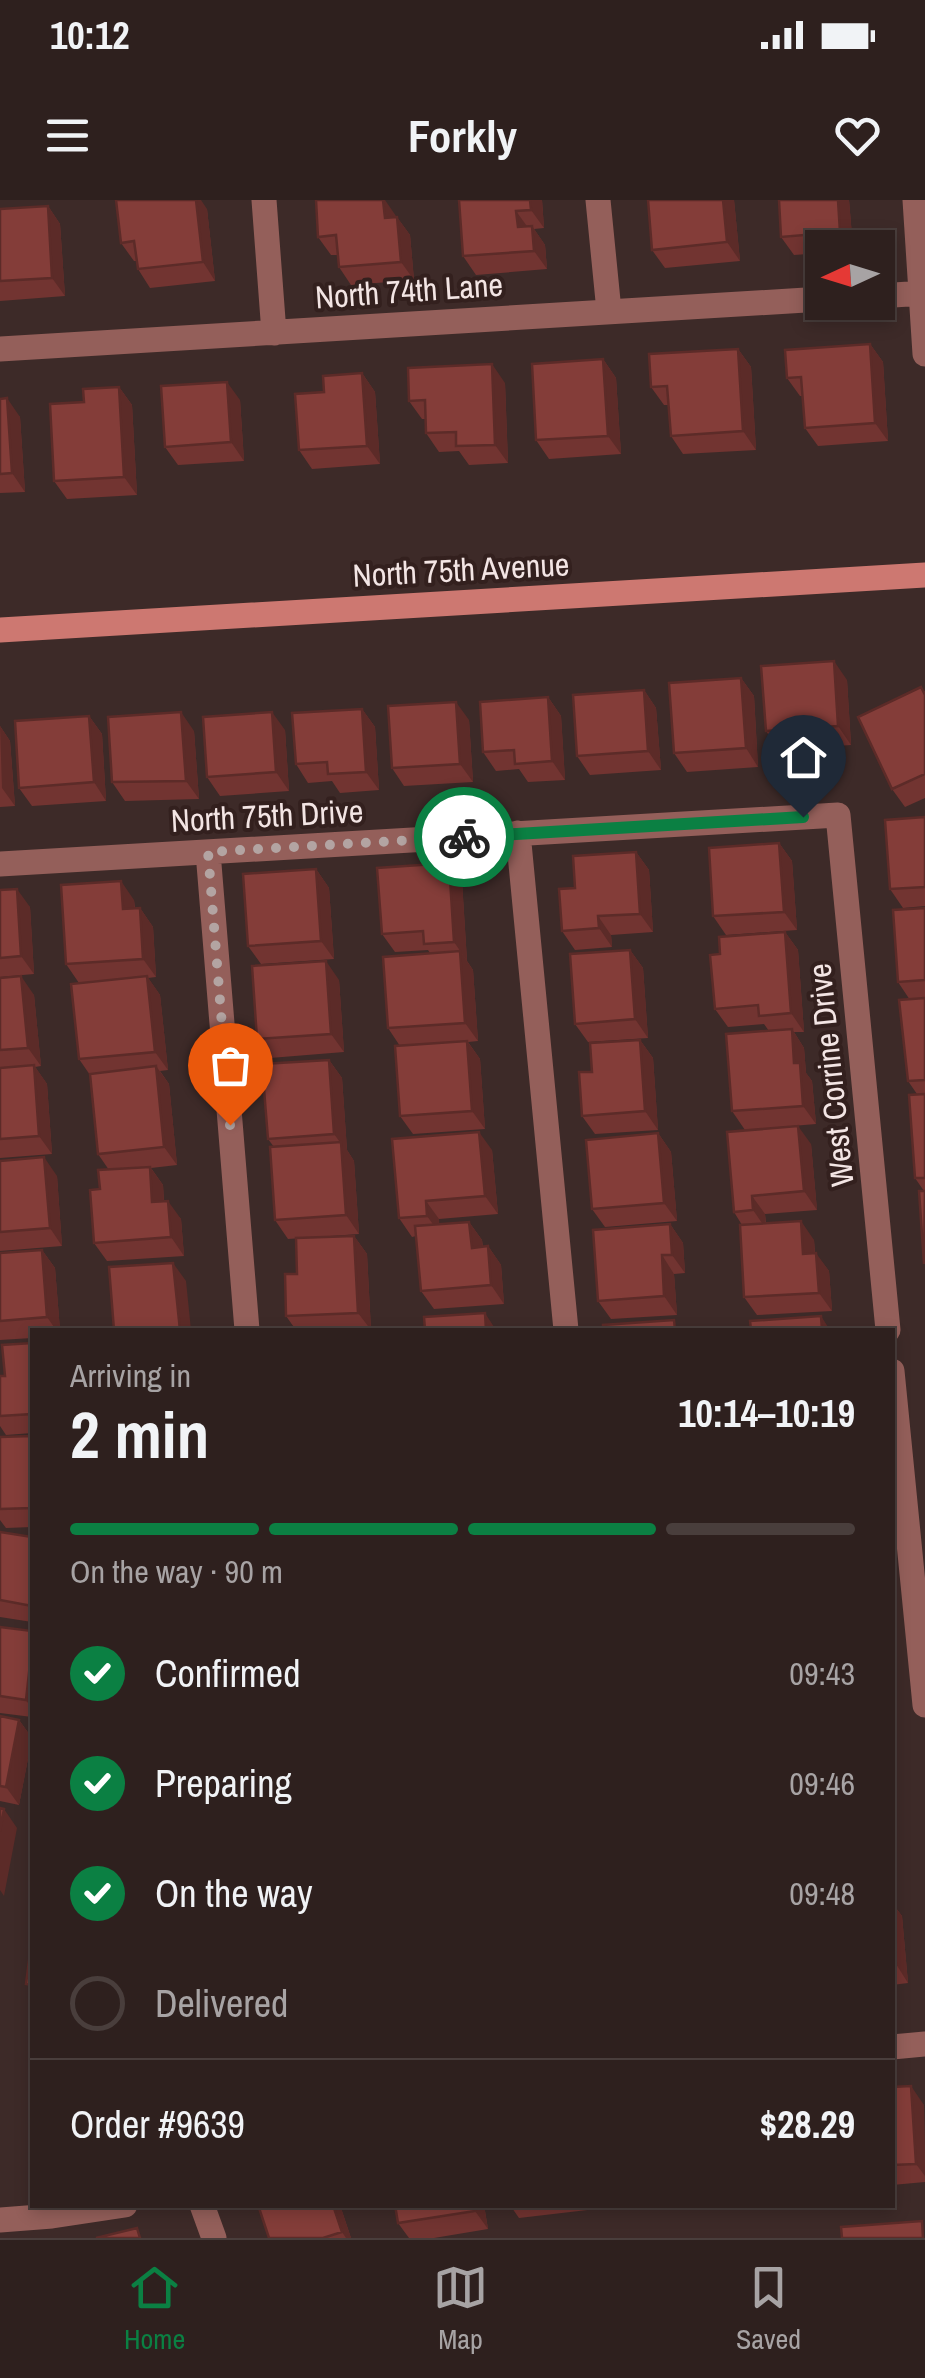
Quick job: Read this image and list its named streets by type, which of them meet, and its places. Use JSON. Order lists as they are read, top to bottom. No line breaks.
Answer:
{"streets":{"main road":["North 75th Avenue"],"street":["North 74th Lane","North 75th Drive","West Corrine Drive"]},"crossings":[["North 75th Drive","West Corrine Drive"]],"north":"left","page":{"status":"10:12","header":"Forkly","heading":["2 min","Arriving in","10:14–10:19"],"panel":["Order #9639","$28.29"],"bar":"On the way · 90 m","list":[["Confirmed","09:43"],["Preparing","09:46"],["On the way","09:48"],"Delivered"],"tabs":["Home","Map","Saved"]}}
